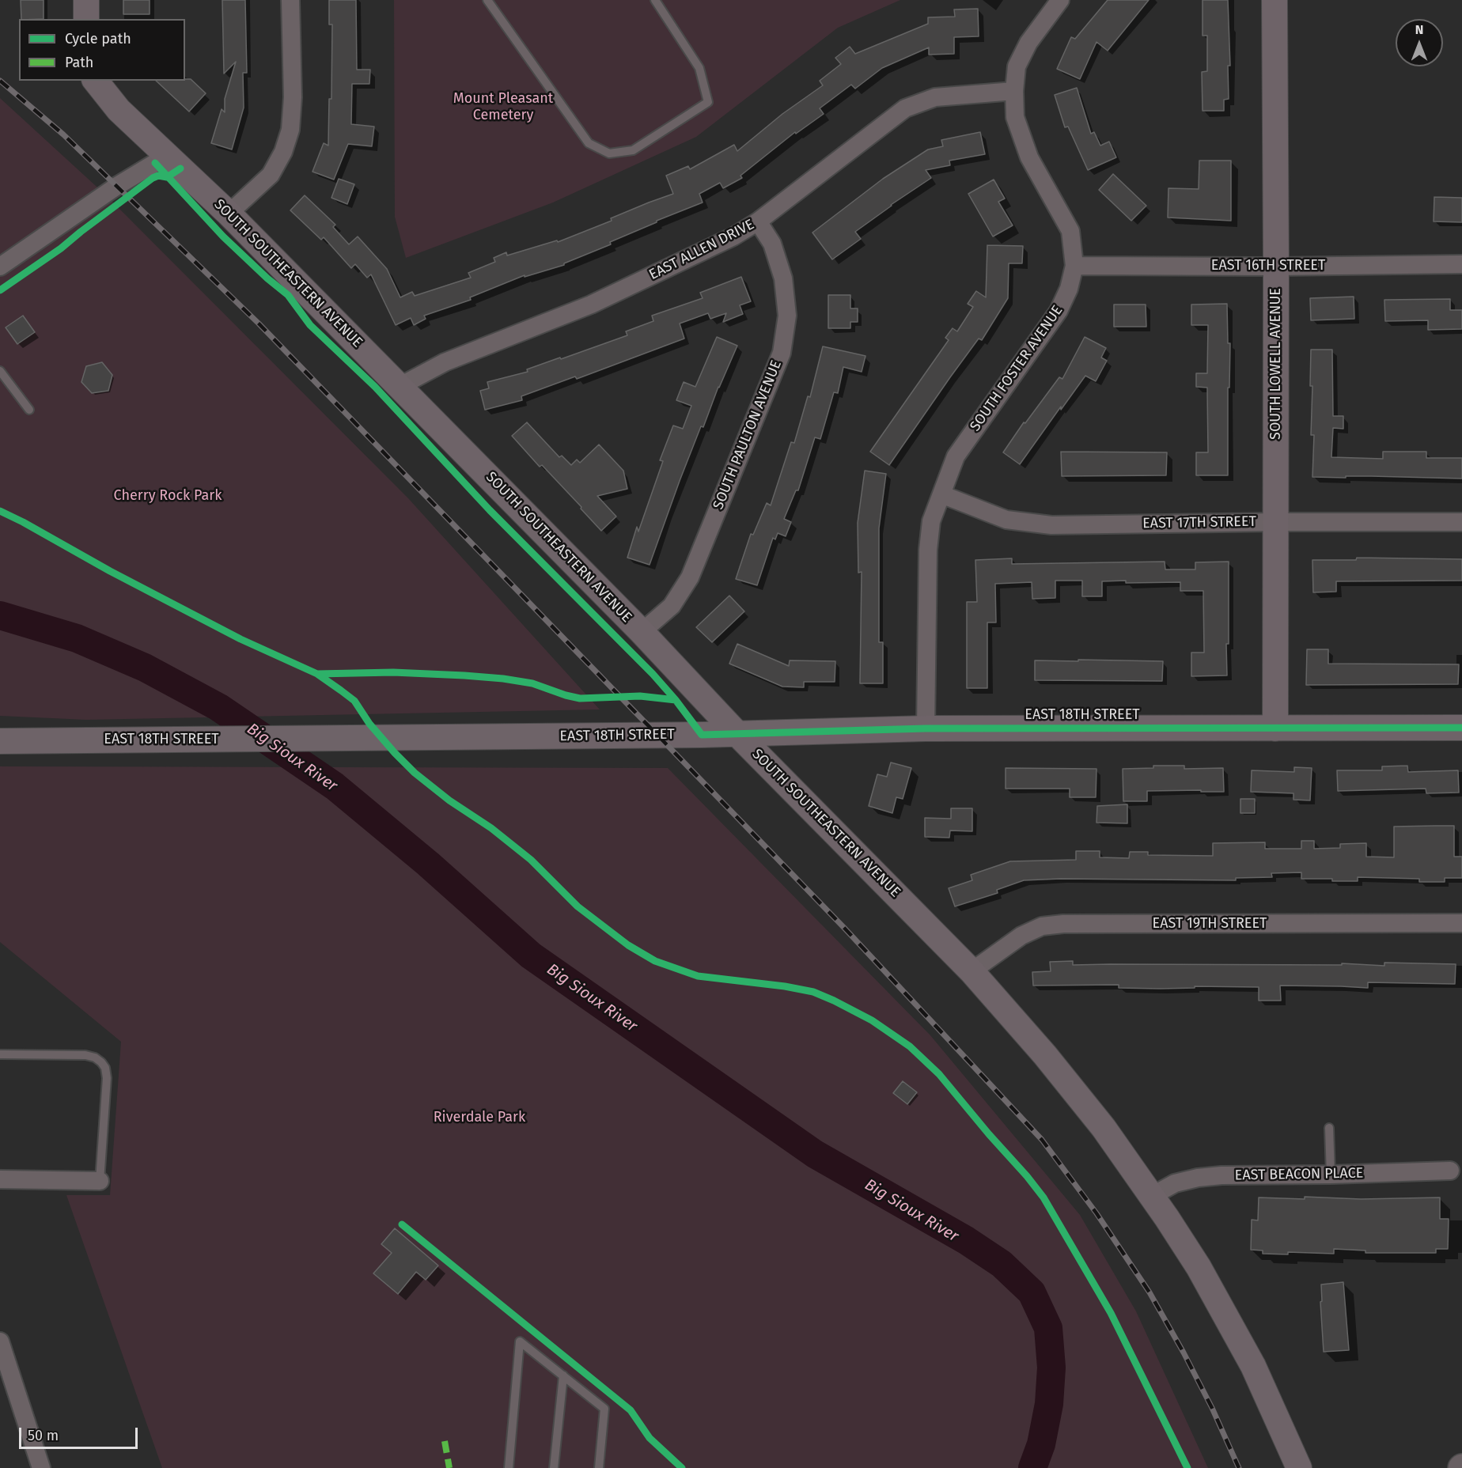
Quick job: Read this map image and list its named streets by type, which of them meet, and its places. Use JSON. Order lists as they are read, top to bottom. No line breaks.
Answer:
{"streets":{"street":["EAST ALLEN DRIVE","EAST 16TH STREET","SOUTH SOUTHEASTERN AVENUE","SOUTH LOWELL AVENUE","SOUTH FOSTER AVENUE","SOUTH PAULTON AVENUE","EAST 17TH STREET","EAST 18TH STREET","EAST 19TH STREET","EAST BEACON PLACE"]},"crossings":[["EAST ALLEN DRIVE","SOUTH SOUTHEASTERN AVENUE"],["EAST ALLEN DRIVE","SOUTH FOSTER AVENUE"],["EAST ALLEN DRIVE","SOUTH PAULTON AVENUE"],["EAST 16TH STREET","SOUTH LOWELL AVENUE"],["EAST 16TH STREET","SOUTH FOSTER AVENUE"],["SOUTH SOUTHEASTERN AVENUE","SOUTH PAULTON AVENUE"],["SOUTH SOUTHEASTERN AVENUE","EAST 18TH STREET"],["SOUTH SOUTHEASTERN AVENUE","EAST 19TH STREET"],["SOUTH SOUTHEASTERN AVENUE","EAST BEACON PLACE"],["SOUTH LOWELL AVENUE","EAST 17TH STREET"],["SOUTH LOWELL AVENUE","EAST 18TH STREET"],["SOUTH FOSTER AVENUE","EAST 17TH STREET"],["SOUTH FOSTER AVENUE","EAST 18TH STREET"]],"water":["Big Sioux River"],"parks":["Mount Pleasant Cemetery","Cherry Rock Park","Riverdale Park"],"legend":["Cycle path","Path"],"scale_bar":"50 m","north":"top"}
